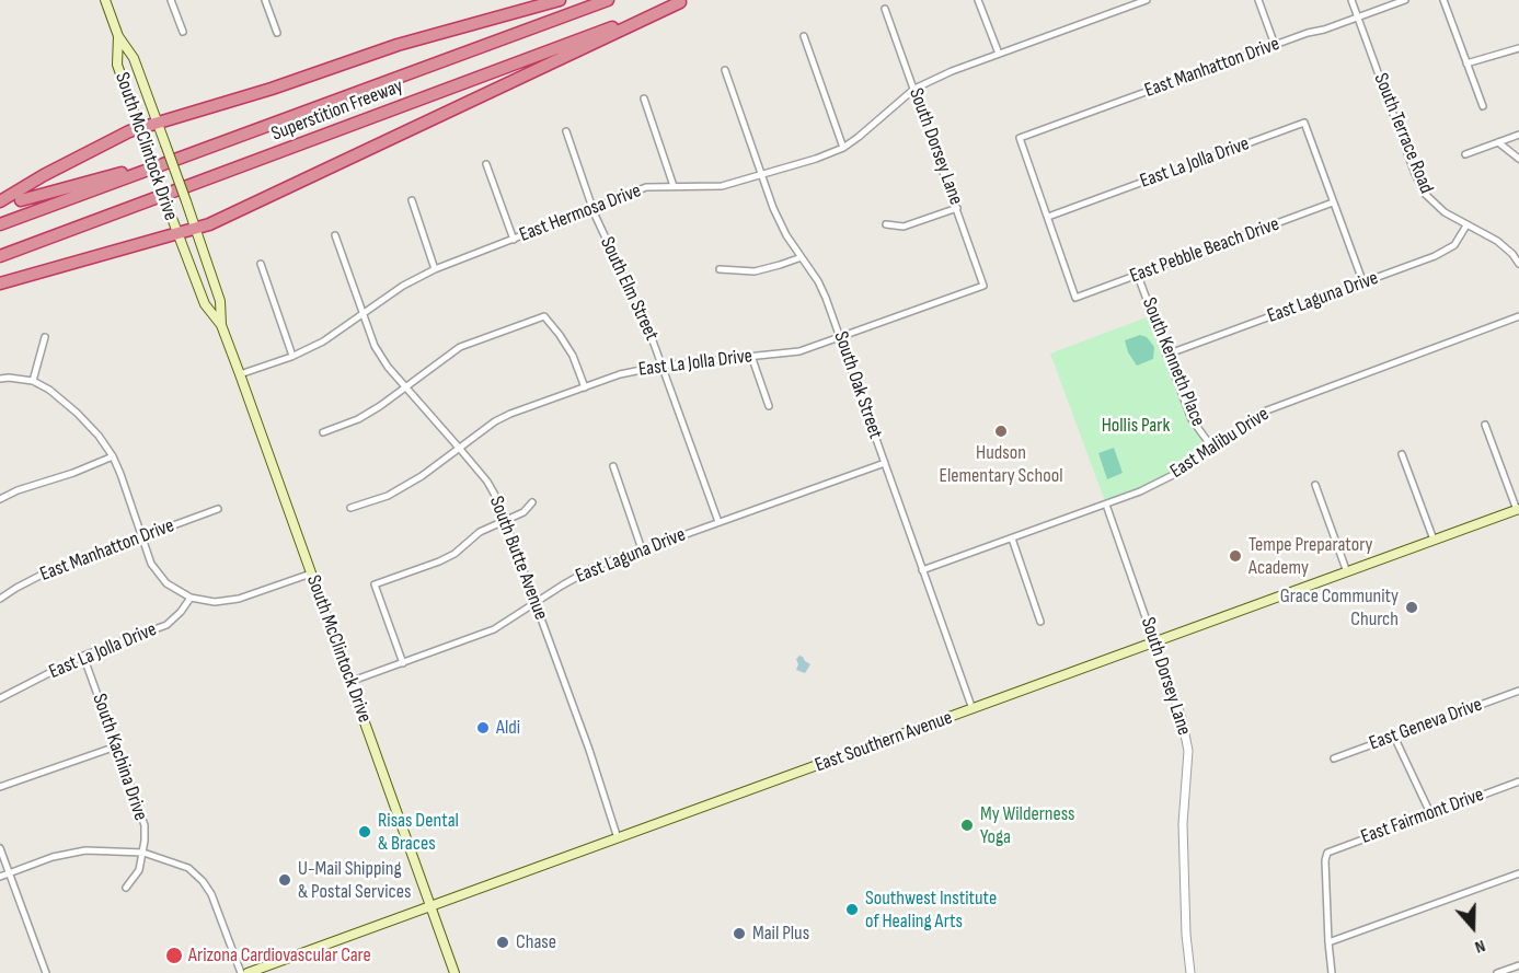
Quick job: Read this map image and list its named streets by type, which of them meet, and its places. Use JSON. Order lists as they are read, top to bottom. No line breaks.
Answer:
{"streets":{"highway":["Superstition Freeway"],"main road":["South McClintock Drive","East Southern Avenue"],"street":["East Manhatton Drive","South Terrace Road","South Dorsey Lane","East La Jolla Drive","East Hermosa Drive","East Pebble Beach Drive","South Elm Street","East Laguna Drive","South Kenneth Place","South Oak Street","East Malibu Drive","South Butte Avenue","East Geneva Drive","South Kachina Drive","East Fairmont Drive"]},"crossings":[["East Manhatton Drive","South Terrace Road"],["East Manhatton Drive","East La Jolla Drive"],["East Manhatton Drive","East Pebble Beach Drive"],["South Terrace Road","East Laguna Drive"],["South McClintock Drive","East Hermosa Drive"],["South McClintock Drive","East Laguna Drive"],["South McClintock Drive","East Southern Avenue"],["South Dorsey Lane","East La Jolla Drive"],["South Dorsey Lane","East Hermosa Drive"],["South Dorsey Lane","East Malibu Drive"],["South Dorsey Lane","East Southern Avenue"],["East La Jolla Drive","East Pebble Beach Drive"],["East La Jolla Drive","South Elm Street"],["East La Jolla Drive","South Oak Street"],["East La Jolla Drive","South Butte Avenue"],["East La Jolla Drive","South Kachina Drive"],["East Hermosa Drive","South Elm Street"],["East Hermosa Drive","South Oak Street"],["East Hermosa Drive","South Butte Avenue"],["East Pebble Beach Drive","South Kenneth Place"],["South Elm Street","East Laguna Drive"],["East Laguna Drive","South Kenneth Place"],["East Laguna Drive","South Oak Street"],["East Laguna Drive","South Butte Avenue"],["South Kenneth Place","East Malibu Drive"],["South Oak Street","East Malibu Drive"],["South Oak Street","East Southern Avenue"],["South Butte Avenue","East Southern Avenue"]],"parks":["Hollis Park"],"places":["Hudson Elementary School","Tempe Preparatory Academy","Grace Community Church","Aldi","My Wilderness Yoga","Risas Dental & Braces","U-Mail Shipping & Postal Services","Southwest Institute of Healing Arts","Mail Plus","Chase","Arizona Cardiovascular Care"],"north":"bottom"}
